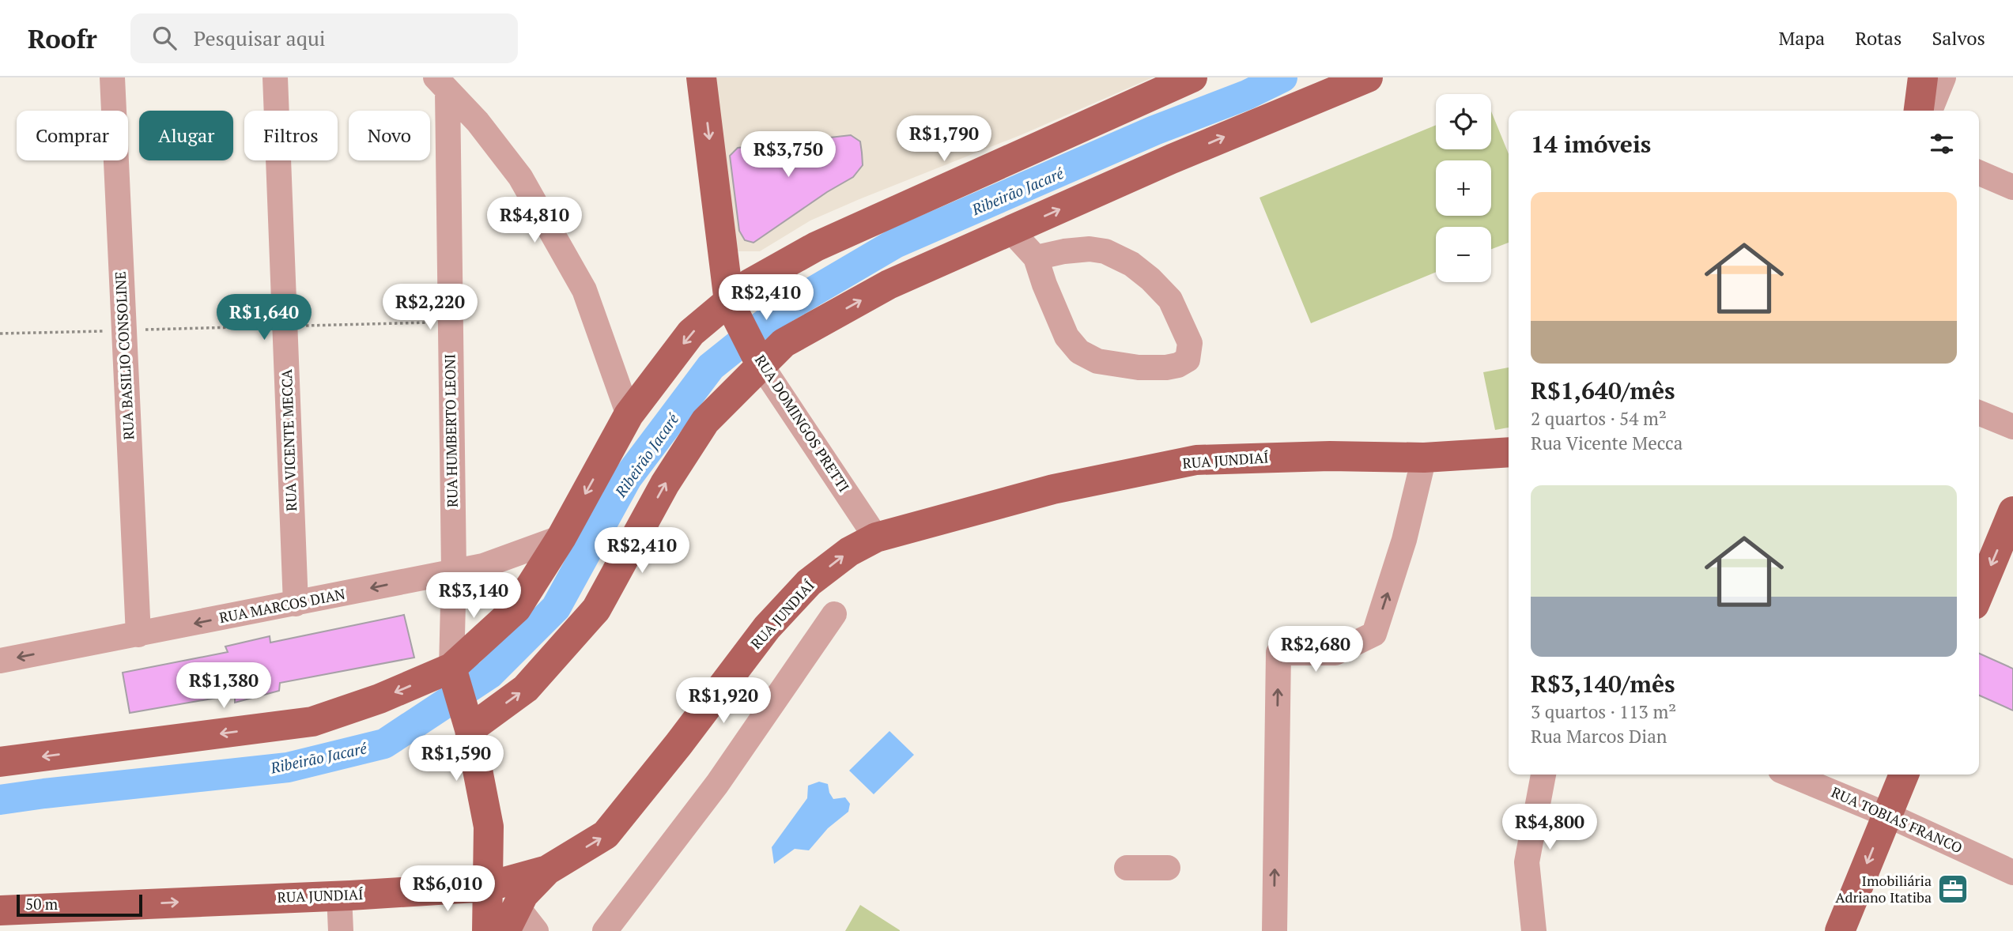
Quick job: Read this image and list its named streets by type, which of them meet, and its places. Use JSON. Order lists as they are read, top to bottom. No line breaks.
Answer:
{"streets":{"main road":["RUA DOMINGOS PRETTI","RUA JUNDIAÍ"],"street":["RUA BASILIO CONSOLINE","RUA HUMBERTO LEONI","RUA VICENTE MECCA","RUA MARCOS DIAN","RUA TOBIAS FRANCO"]},"crossings":[["RUA BASILIO CONSOLINE","RUA MARCOS DIAN"],["RUA DOMINGOS PRETTI","RUA JUNDIAÍ"],["RUA HUMBERTO LEONI","RUA MARCOS DIAN"],["RUA VICENTE MECCA","RUA MARCOS DIAN"]],"one_way":["RUA DOMINGOS PRETTI","RUA MARCOS DIAN"],"water":["Ribeirão Jacaré"],"places":{"office":["Imobiliária Adriano Itatiba"]},"scale_bar":"50 m","page":{"header":"Roofr","search":"Pesquisar aqui","nav":["Mapa","Rotas","Salvos"],"map_buttons":["+","−"],"chip":["Comprar","Alugar","Filtros","Novo"],"heading":"14 imóveis","price":["R$1,790","R$3,750","R$4,810","R$2,410","R$2,220","R$1,640","R$2,410","R$3,140","R$2,680","R$1,380","R$1,920","R$1,590","R$4,800","R$6,010"],"list":[{"name":"R$1,640/mês","note":"2 quartos · 54 m² · Rua Vicente Mecca"},{"name":"R$3,140/mês","note":"3 quartos · 113 m² · Rua Marcos Dian"}],"scale":"50 m"}}
